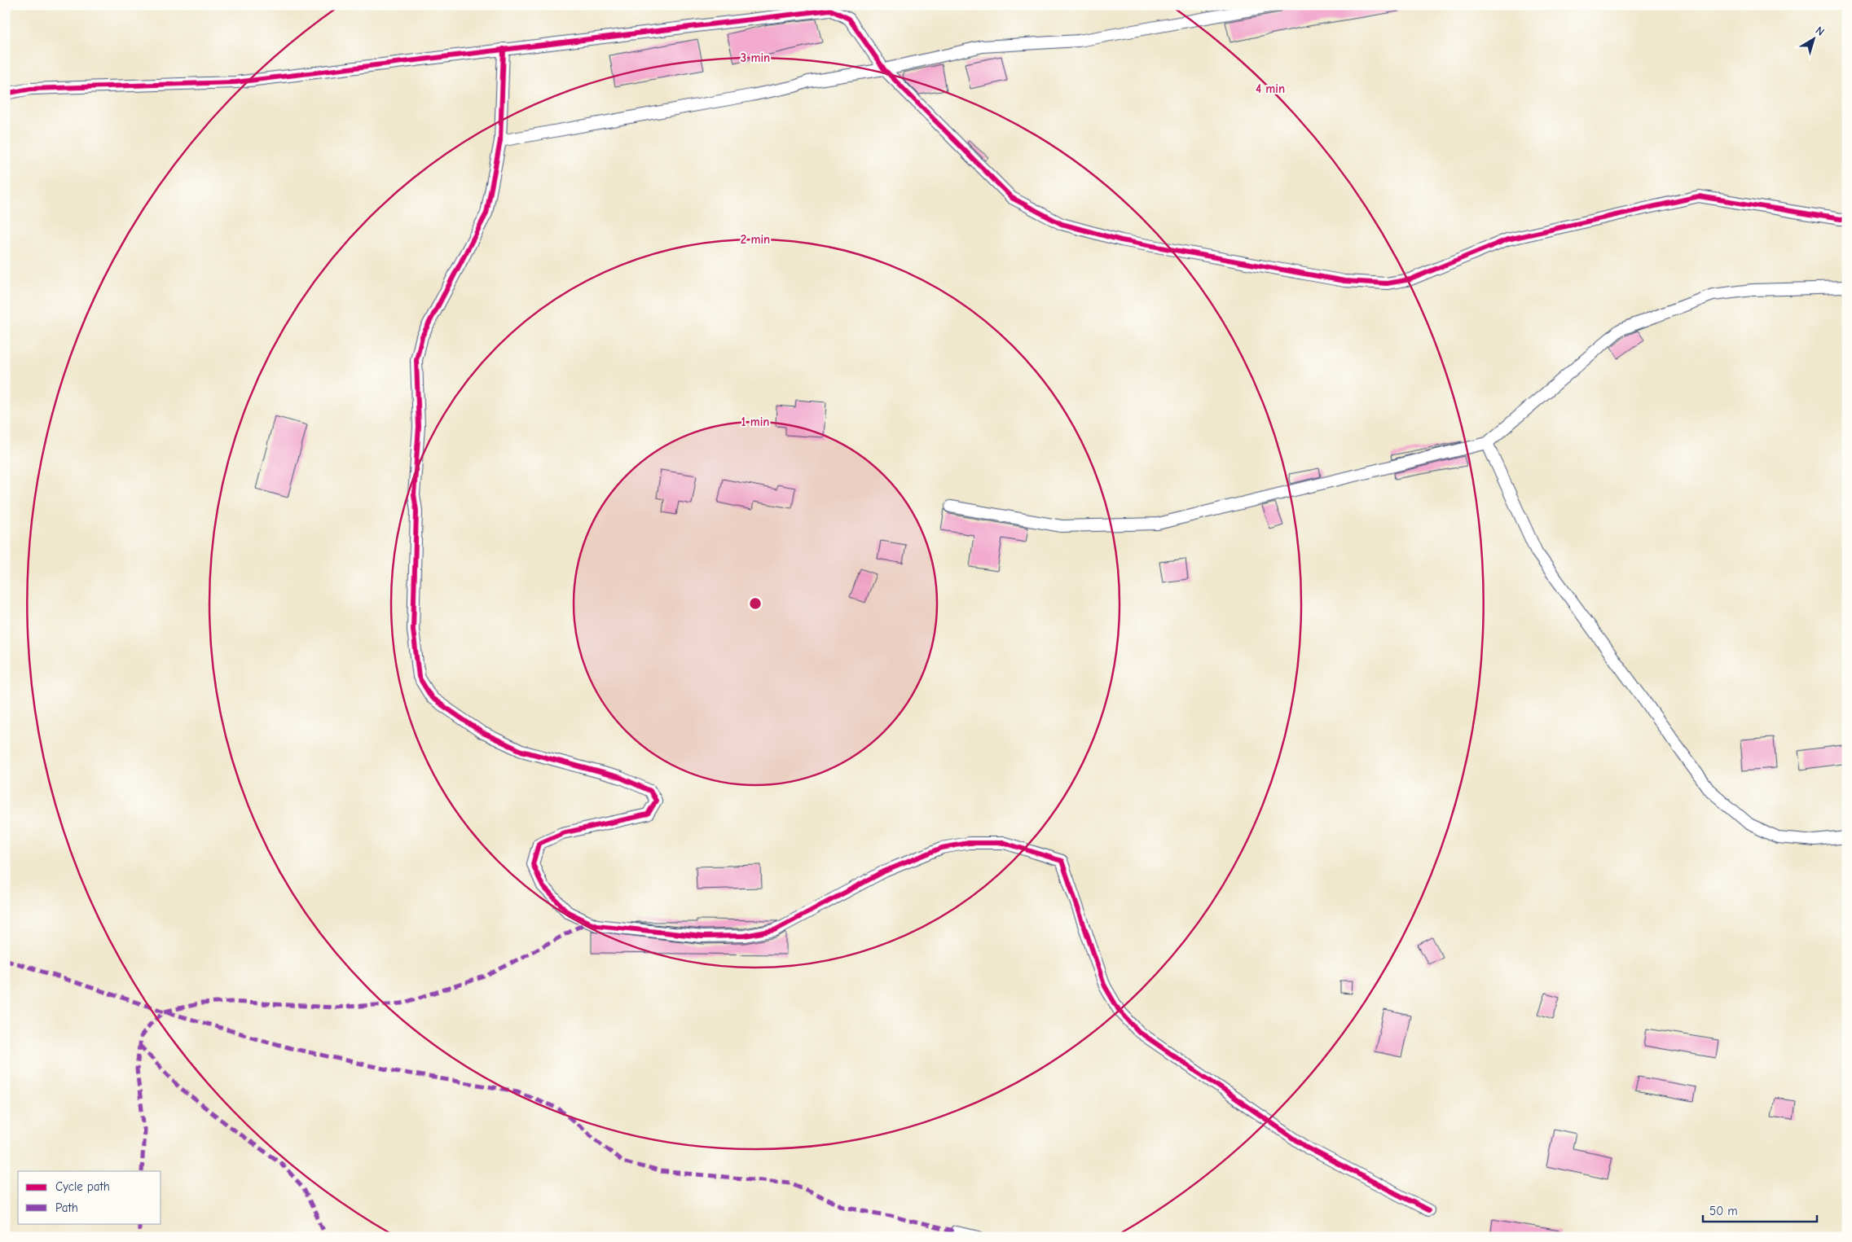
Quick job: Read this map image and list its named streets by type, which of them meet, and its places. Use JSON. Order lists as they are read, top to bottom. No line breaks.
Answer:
{"legend":["Cycle path","Path"],"scale_bar":"50 m","north":"top right","rings":["3 min","4 min","2 min","1 min"]}
